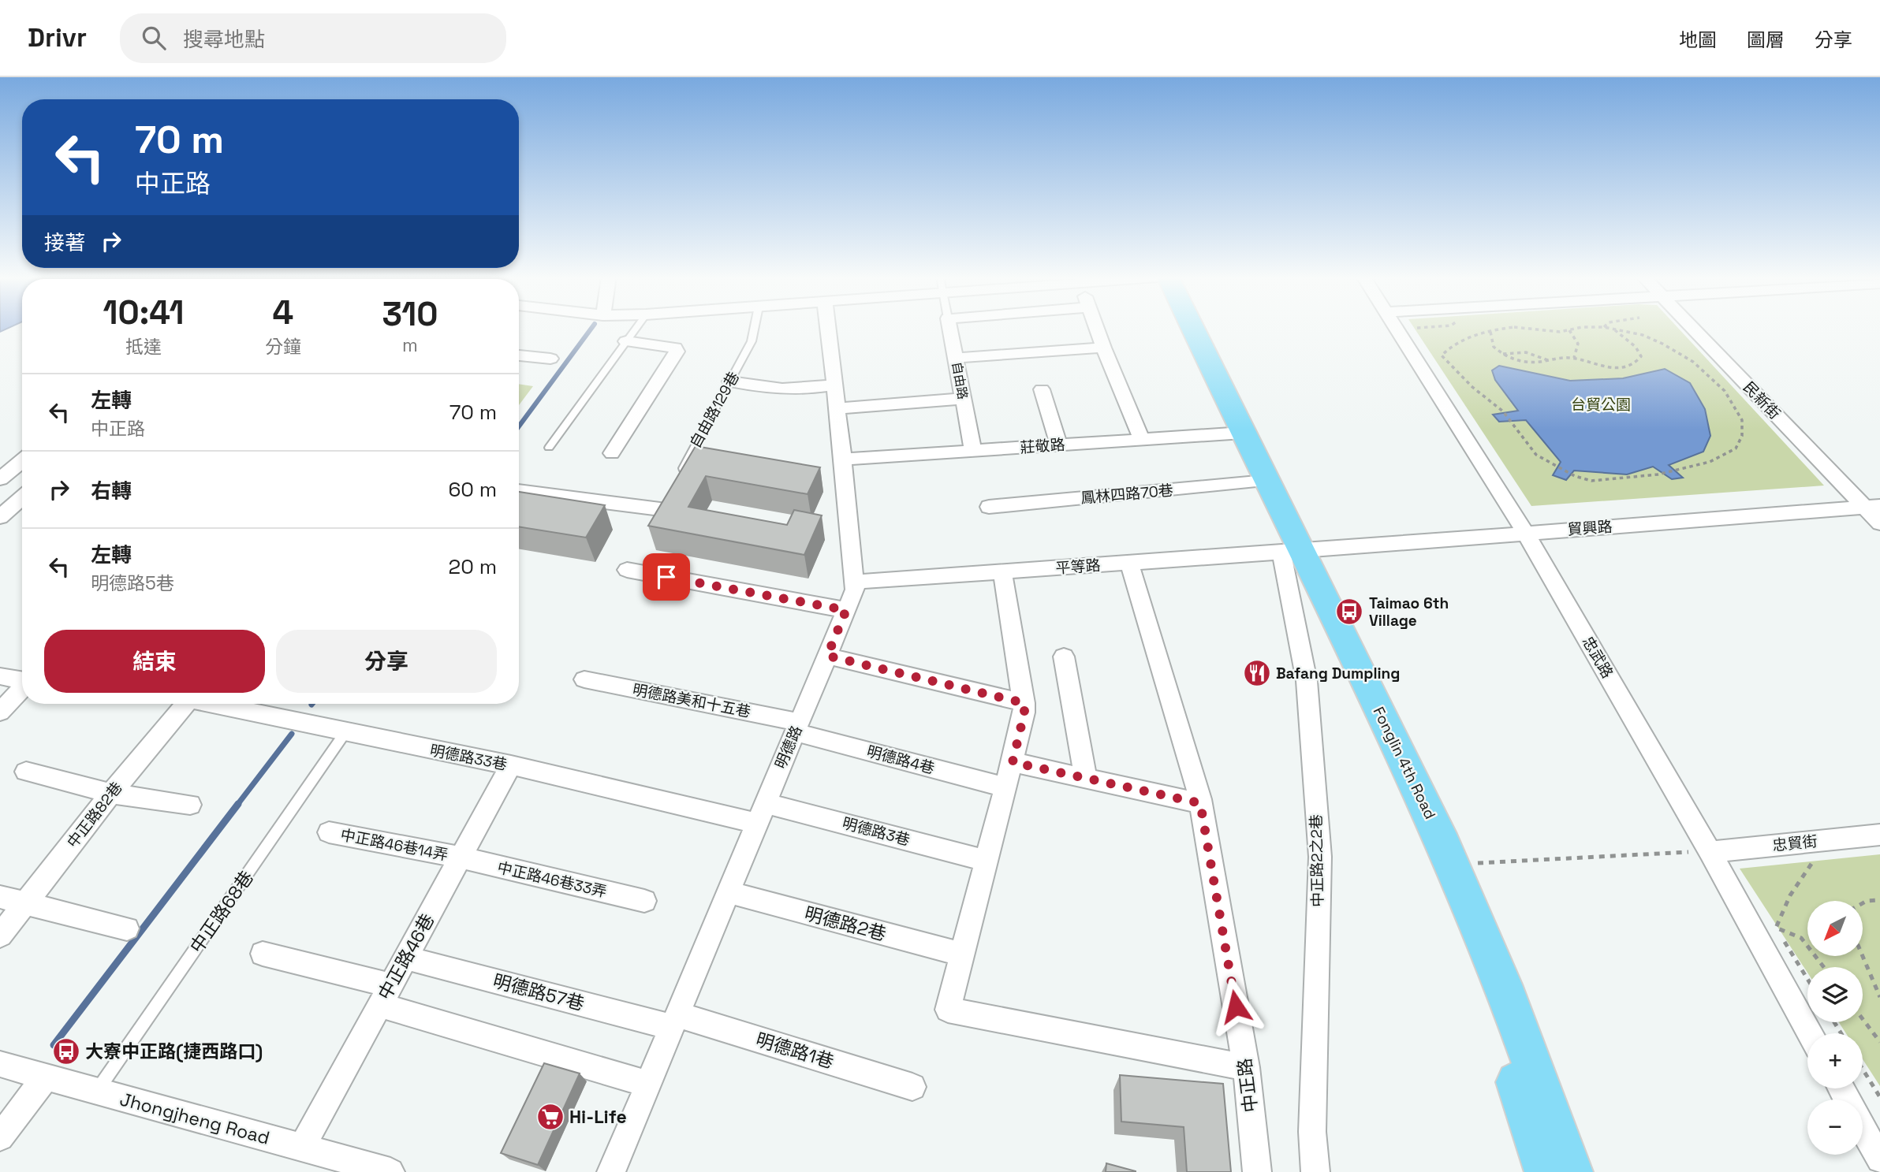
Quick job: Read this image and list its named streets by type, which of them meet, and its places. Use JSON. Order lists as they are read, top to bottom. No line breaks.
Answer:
{"streets":{"main road":["Fonglin 4th Road"],"street":["自由路","民新街","莊敬路","鳳林四路70巷","貿興路","平等路","忠武路","明德路美和十五巷","明德路","明德路33巷","明德路4巷","中正路82巷","明德路3巷","忠貿街","中正路46巷14弄","中正路2之2巷","中正路46巷33弄","明德路2巷","中正路46巷","明德路57巷","明德路1巷","中正路","Jhongjheng Road"],"lane":["自由路129巷","中正路68巷"]},"crossings":[["自由路","莊敬路"],["民新街","貿興路"],["莊敬路","明德路"],["莊敬路","Fonglin 4th Road"],["鳳林四路70巷","Fonglin 4th Road"],["貿興路","平等路"],["貿興路","忠武路"],["貿興路","Fonglin 4th Road"],["貿興路","中正路2之2巷"],["平等路","明德路"],["平等路","Fonglin 4th Road"],["平等路","中正路2之2巷"],["平等路","中正路"],["忠武路","忠貿街"],["明德路美和十五巷","明德路"],["明德路美和十五巷","明德路4巷"],["明德路","明德路33巷"],["明德路","明德路4巷"],["明德路","明德路3巷"],["明德路","明德路2巷"],["明德路","明德路57巷"],["明德路","明德路1巷"],["明德路33巷","明德路3巷"],["明德路33巷","中正路68巷"],["明德路33巷","中正路46巷"],["Fonglin 4th Road","中正路2之2巷"],["中正路46巷14弄","中正路46巷33弄"],["中正路46巷14弄","中正路46巷"],["中正路46巷33弄","中正路46巷"],["中正路68巷","Jhongjheng Road"],["中正路46巷","明德路57巷"],["中正路46巷","Jhongjheng Road"],["明德路57巷","明德路1巷"]],"parks":["台貿公園"],"places":{"bus stop":["Taimao 6th Village","大寮中正路(捷西路口)"],"restaurant":["Bafang Dumpling"],"supermarket":["Hi-Life"]},"north":"bottom left","page":{"header":"Drivr","search":"搜尋地點","nav":["地圖","圖層","分享"],"turn":["70 m","中正路"],"then":"接著","eta":["10:41","抵達","4","分鐘","310","m"],"list":[{"name":"左轉","note":"中正路","value":"70 m"},{"name":"右轉","value":"60 m"},{"name":"左轉","note":"明德路5巷","value":"20 m"}],"buttons":["結束","分享"],"map_buttons":["+","−"]}}
